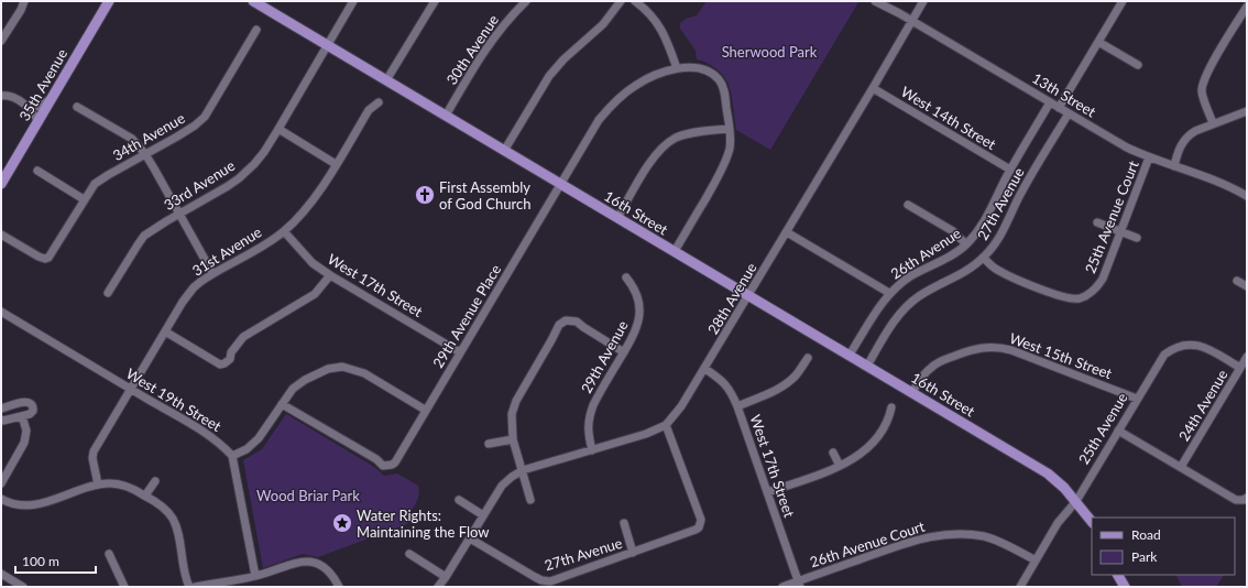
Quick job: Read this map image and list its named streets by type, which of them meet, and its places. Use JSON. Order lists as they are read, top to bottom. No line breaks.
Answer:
{"streets":{"main road":["35th Avenue","16th Street"],"street":["30th Avenue","13th Street","West 14th Street","34th Avenue","33rd Avenue","27th Avenue","25th Avenue Court","31st Avenue","26th Avenue","West 17th Street","28th Avenue","29th Avenue Place","West 15th Street","29th Avenue","West 19th Street","24th Avenue","25th Avenue","26th Avenue Court"]},"crossings":[["30th Avenue","16th Street"],["13th Street","27th Avenue"],["13th Street","25th Avenue Court"],["13th Street","26th Avenue"],["13th Street","28th Avenue"],["West 14th Street","26th Avenue"],["West 14th Street","28th Avenue"],["33rd Avenue","16th Street"],["27th Avenue","16th Street"],["27th Avenue","25th Avenue Court"],["27th Avenue","28th Avenue"],["16th Street","26th Avenue"],["16th Street","28th Avenue"],["16th Street","29th Avenue Place"],["16th Street","West 15th Street"],["16th Street","25th Avenue"],["31st Avenue","West 17th Street"],["31st Avenue","West 19th Street"],["West 17th Street","28th Avenue"],["West 17th Street","29th Avenue Place"],["West 17th Street","26th Avenue Court"],["28th Avenue","29th Avenue"],["West 15th Street","25th Avenue"],["24th Avenue","25th Avenue"],["25th Avenue","26th Avenue Court"]],"parks":["Sherwood Park","Wood Briar Park"],"places":{"church":["First Assembly of God Church"],"place":["Water Rights: Maintaining the Flow"]},"legend":["Road","Park"],"scale_bar":"100 m"}
